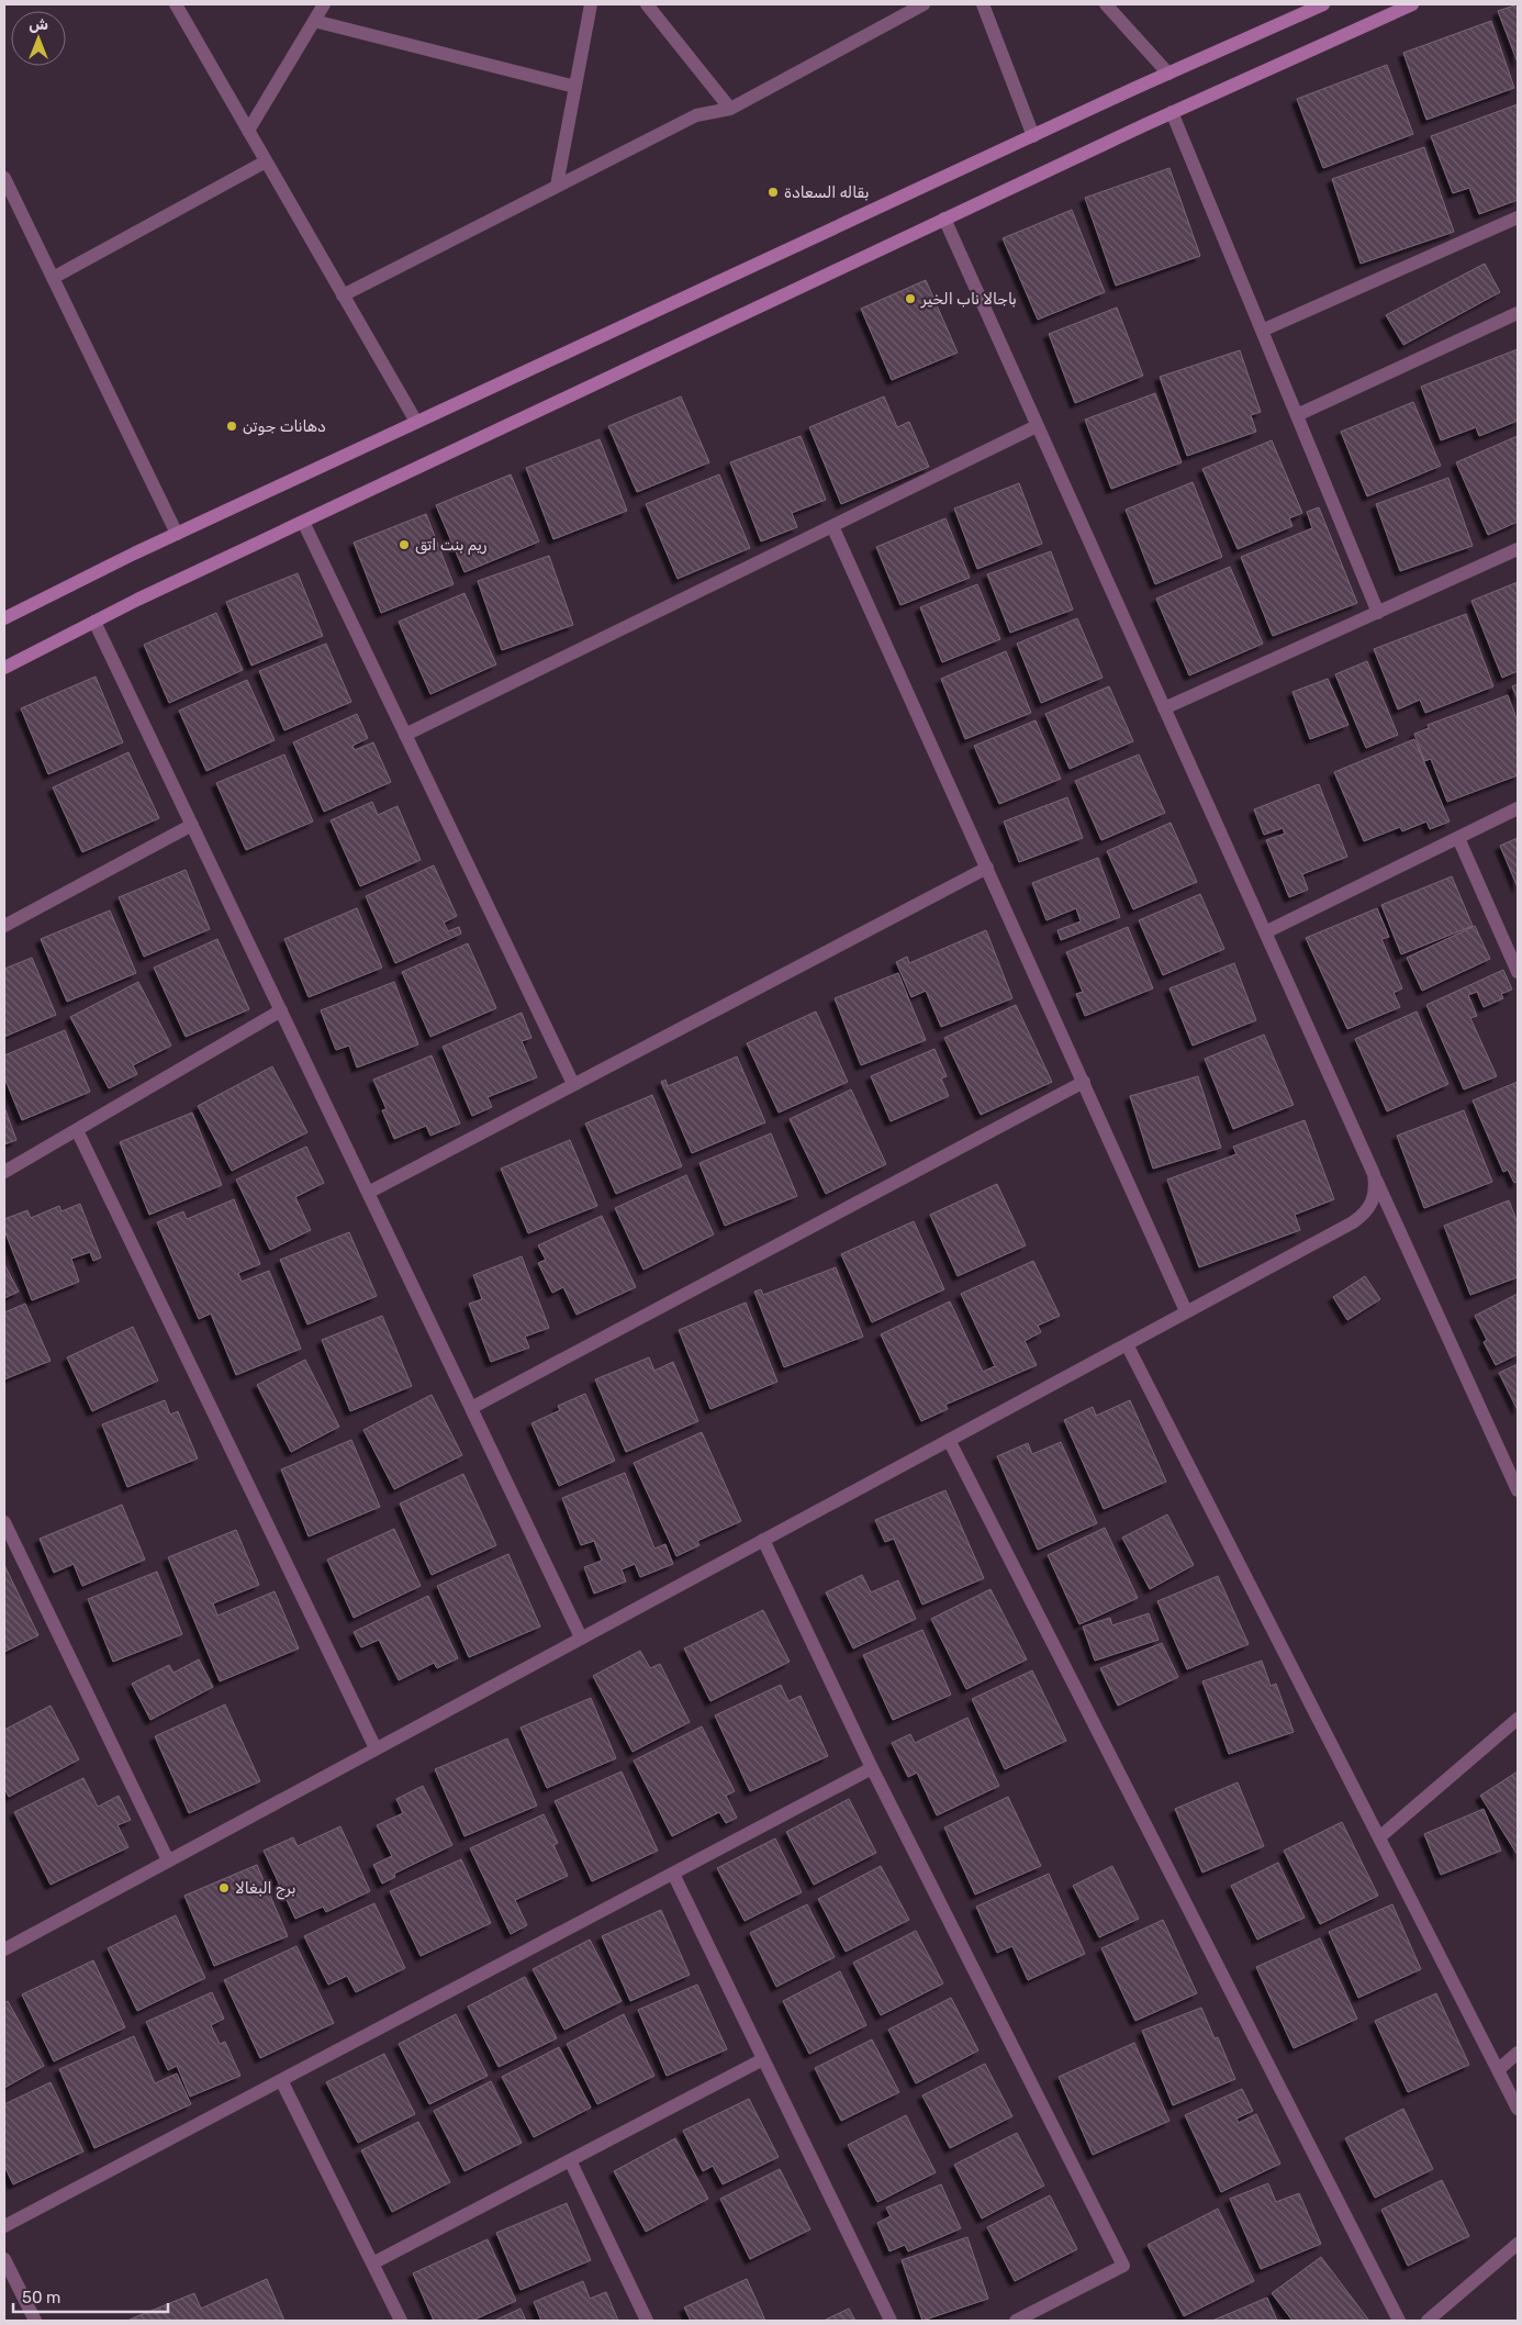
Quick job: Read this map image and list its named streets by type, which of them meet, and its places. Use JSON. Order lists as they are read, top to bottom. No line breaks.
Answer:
{"places":["بقاله السعادة","باجالا ناب الخير","دهانات جوتن","ريم بنت اتق","برج البغالا"],"scale_bar":"50 m","north":"top"}
